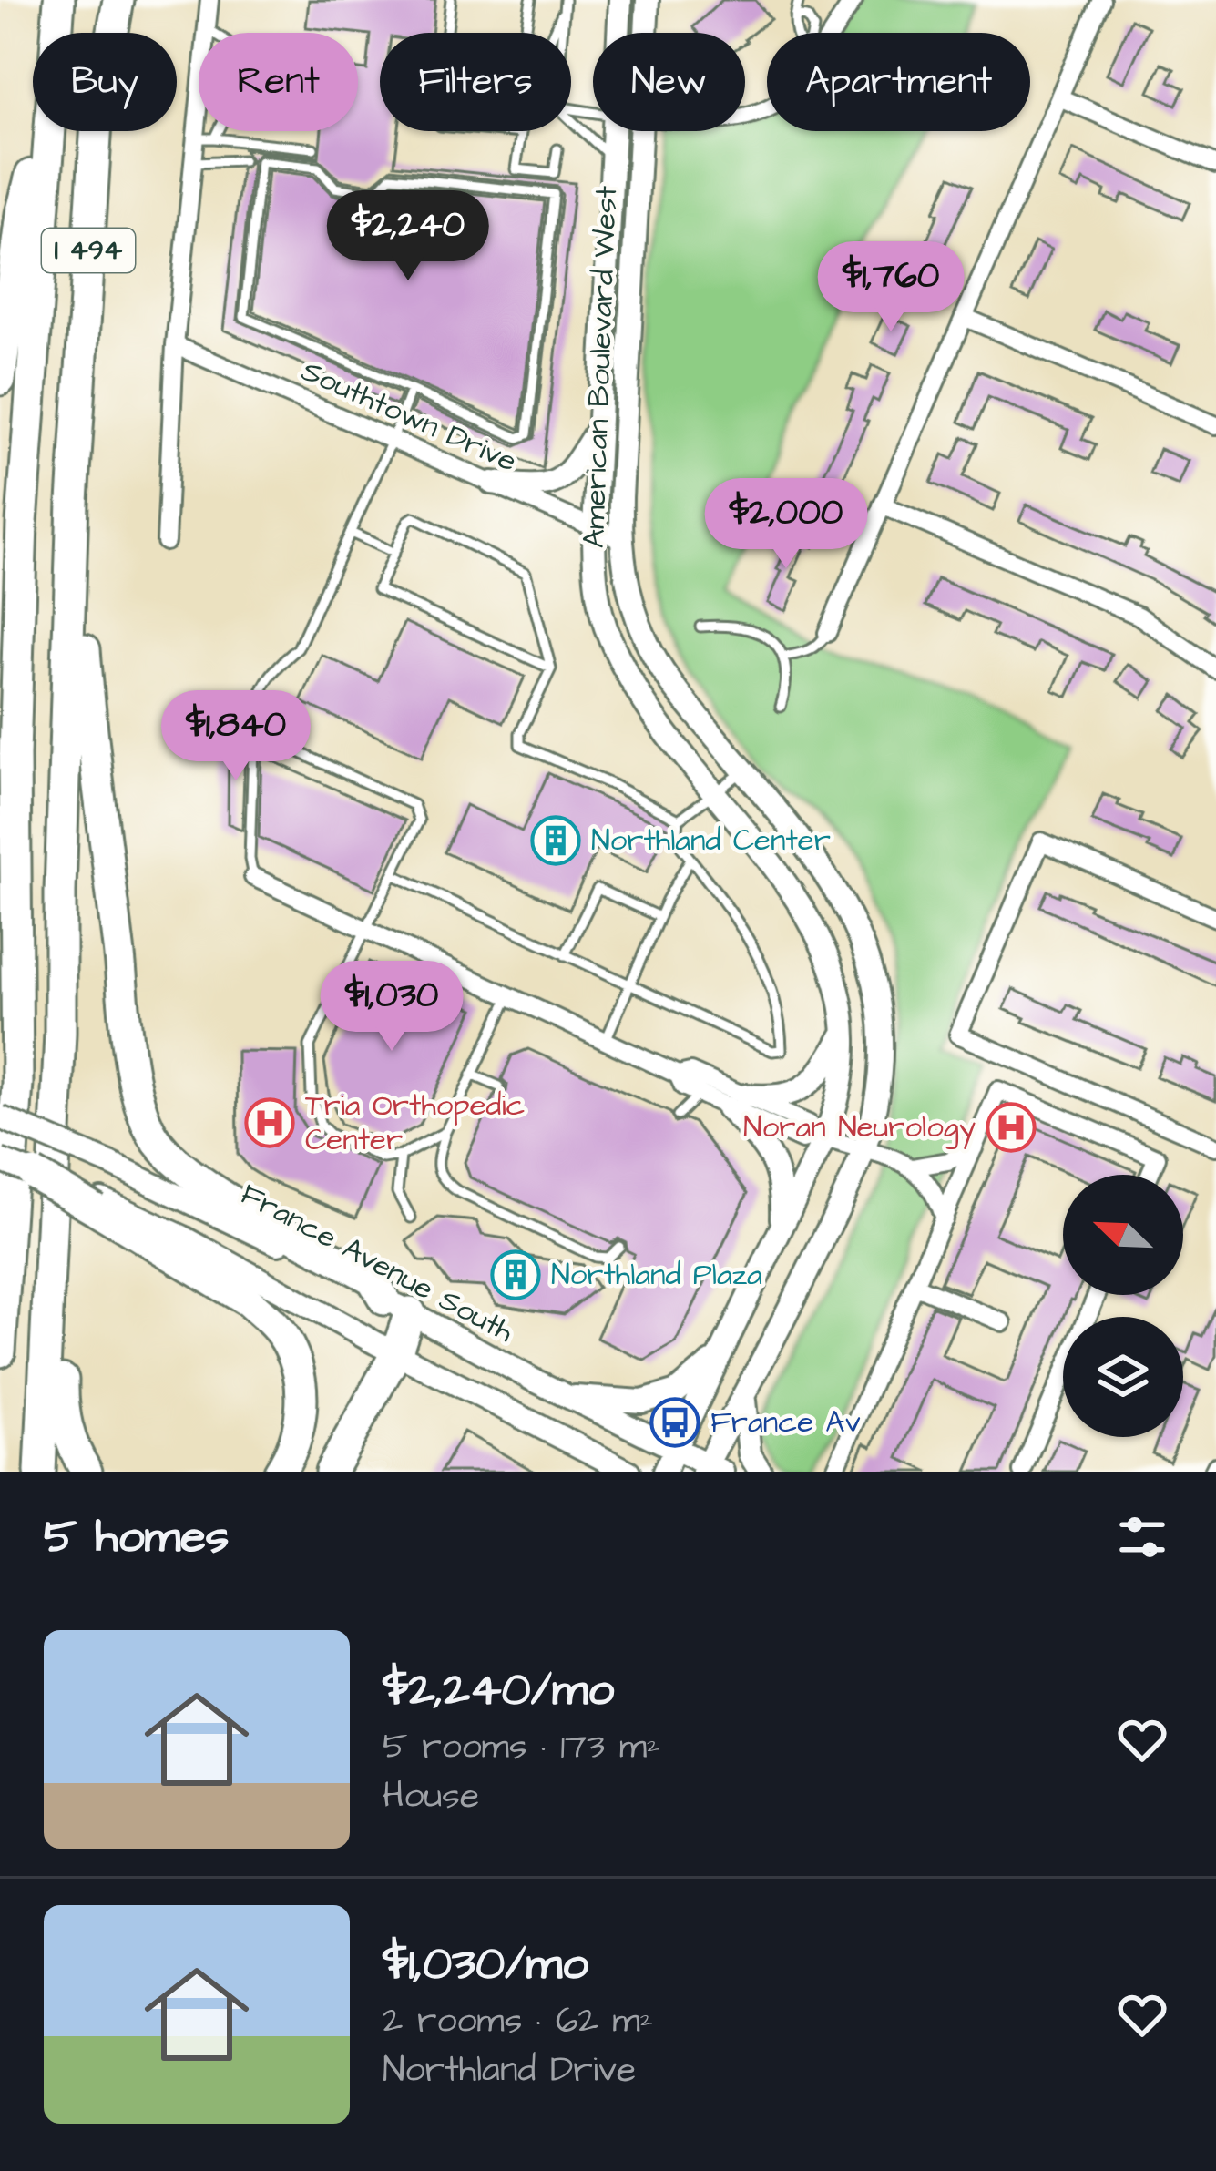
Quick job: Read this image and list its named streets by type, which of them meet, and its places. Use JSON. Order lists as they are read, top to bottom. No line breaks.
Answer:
{"streets":{"highway":["I 494"],"main road":["American Boulevard West","France Avenue South"],"street":["Southtown Drive"]},"crossings":[["American Boulevard West","Southtown Drive"],["American Boulevard West","France Avenue South"]],"places":{"building":["Northland Center","Northland Plaza"],"hospital":["Tria Orthopedic Center","Noran Neurology"],"bus stop":["France Av"]},"north":"top left","page":{"chip":["Buy","Rent","Filters","New","Apartment"],"price":["$2,240","$1,760","$2,000","$1,840","$1,030"],"heading":"5 homes","list":[{"name":"$2,240/mo","note":"5 rooms · 173 m² · House"},{"name":"$1,030/mo","note":"2 rooms · 62 m² · Northland Drive"}]}}
